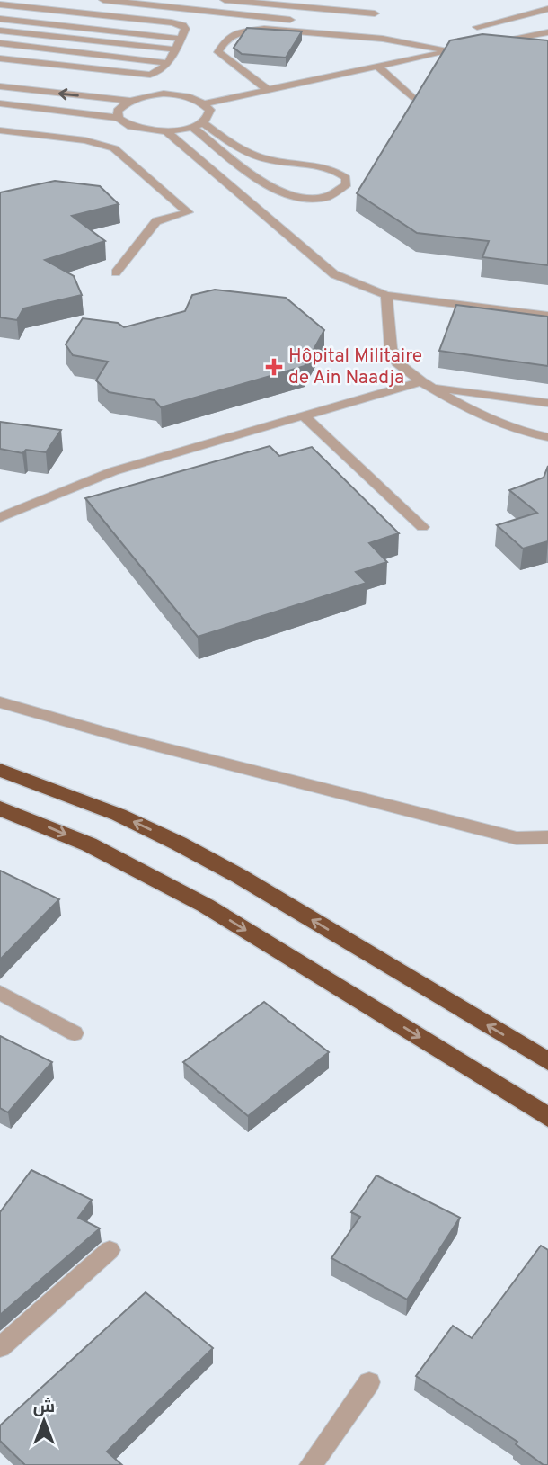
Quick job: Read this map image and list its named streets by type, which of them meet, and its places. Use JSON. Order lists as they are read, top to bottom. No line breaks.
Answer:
{"places":{"health":["Hôpital Militaire de Ain Naadja"]},"north":"top"}
